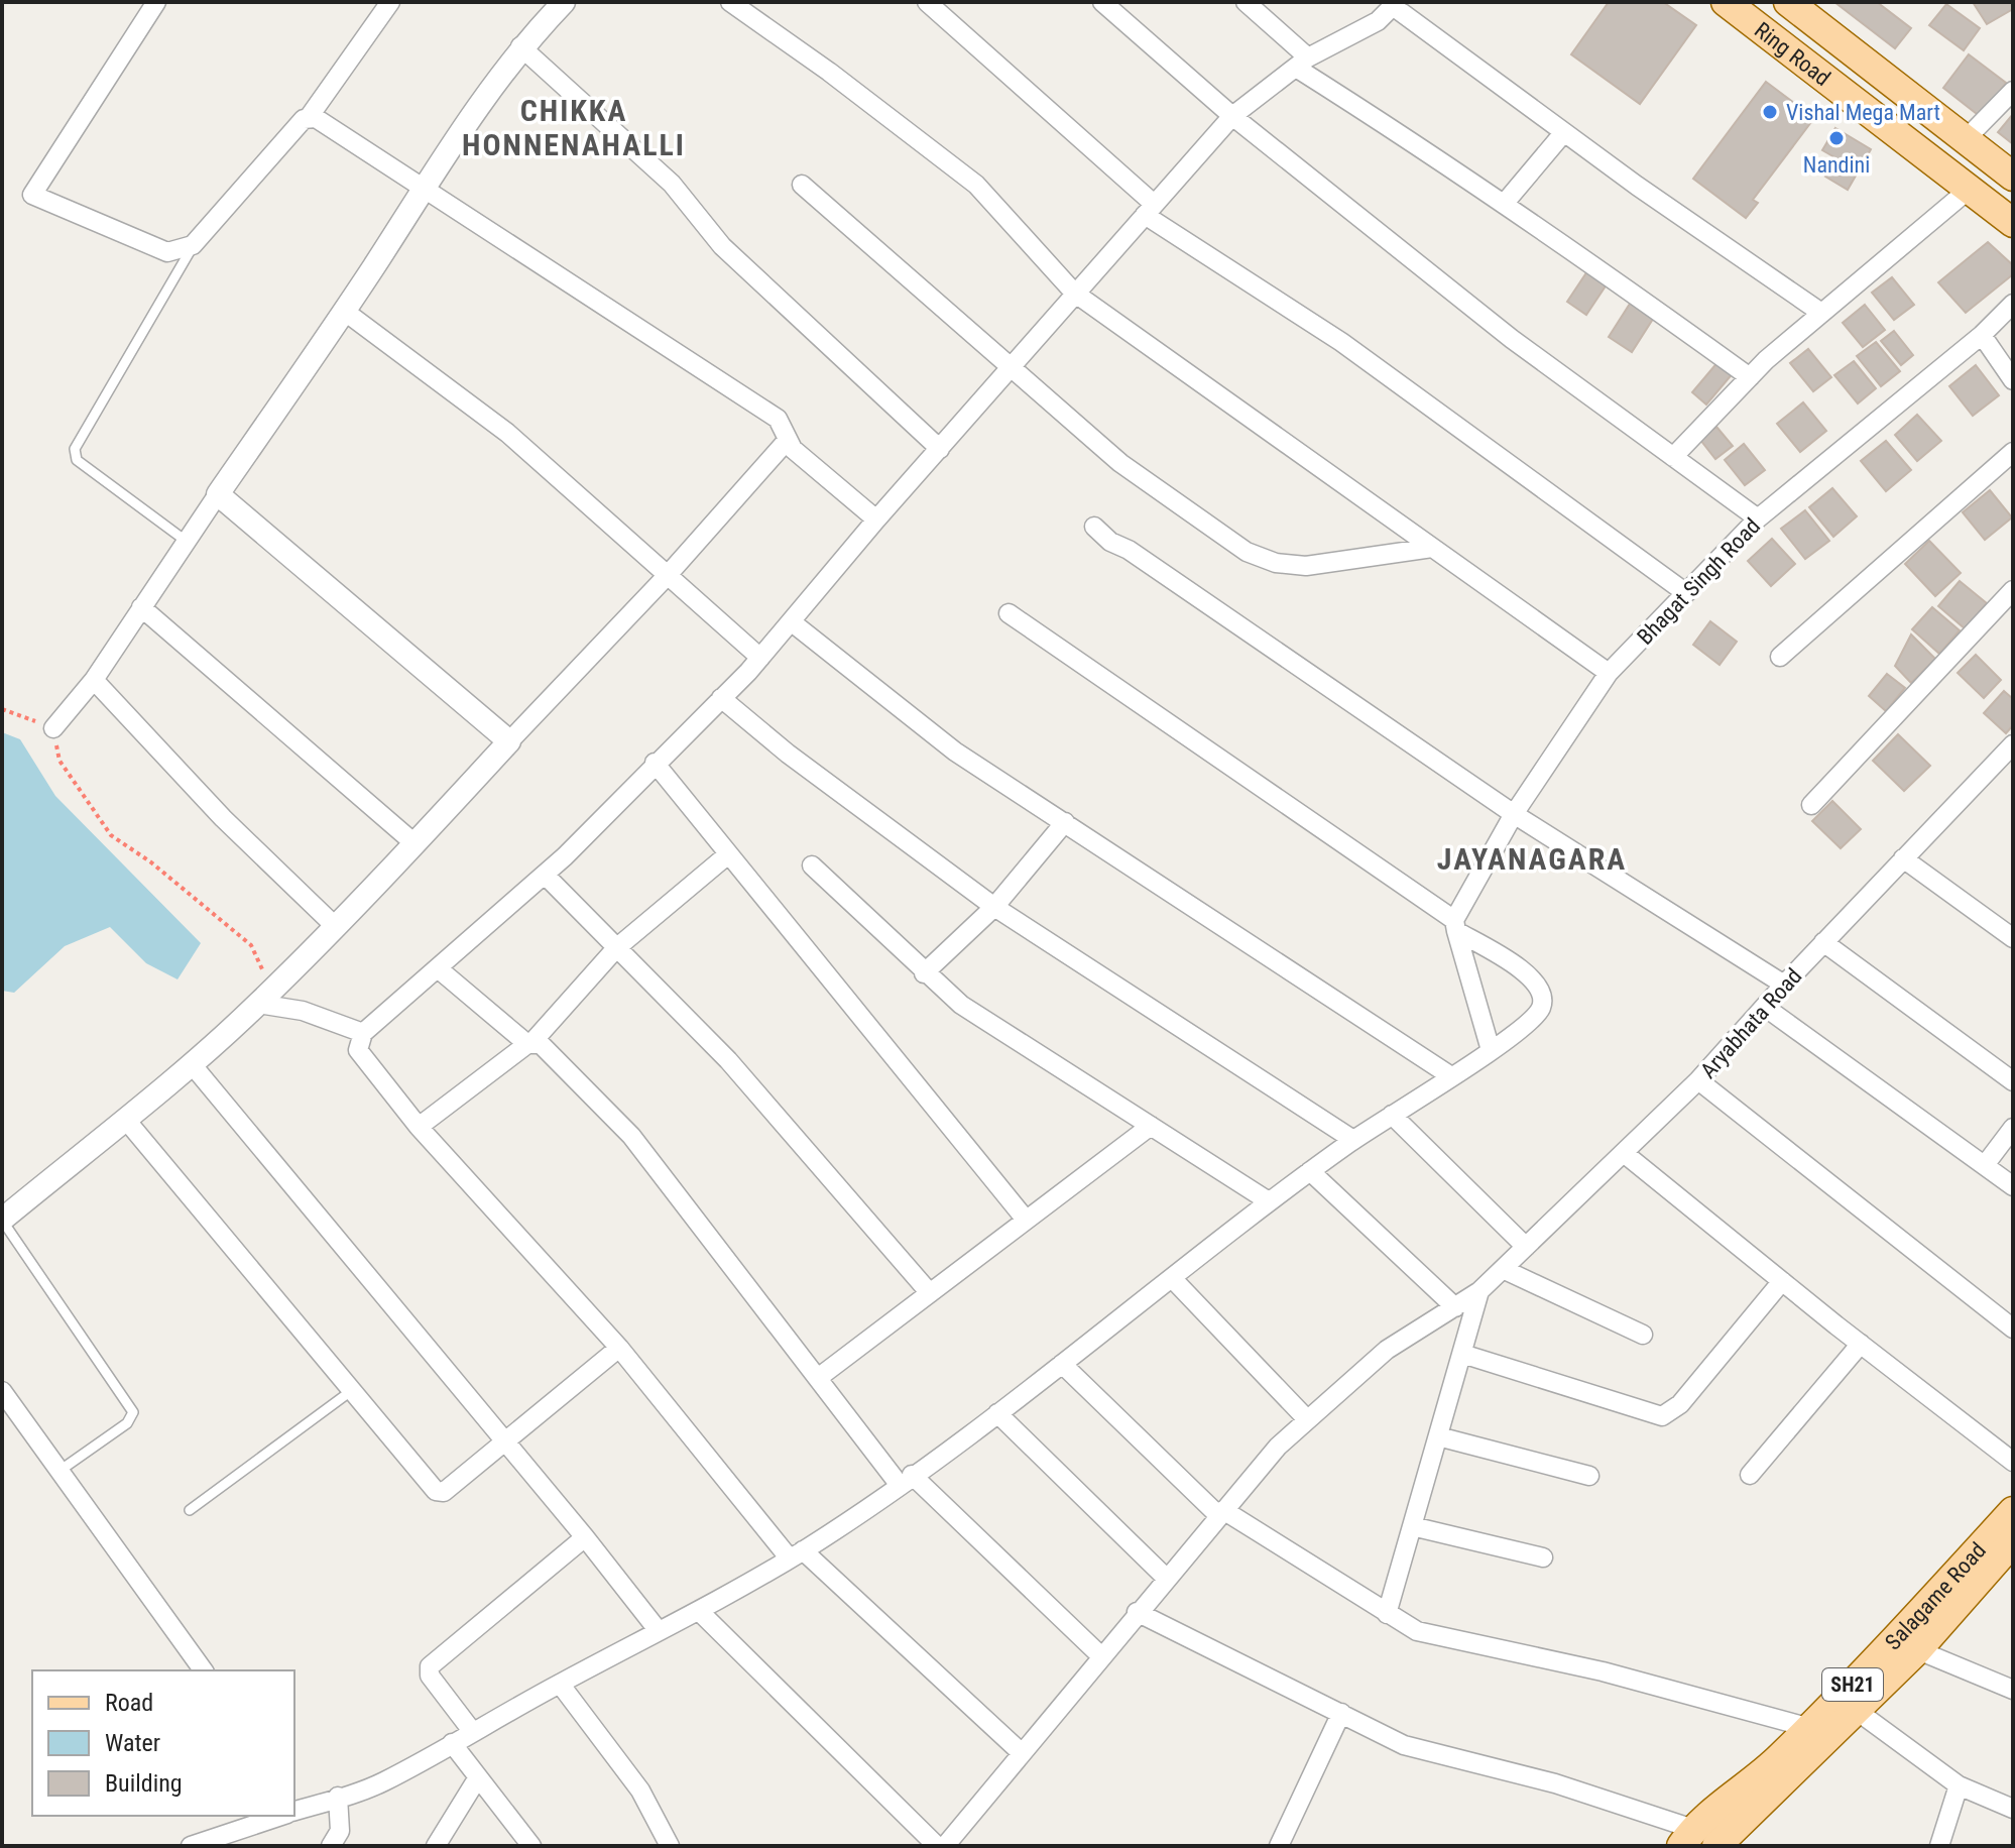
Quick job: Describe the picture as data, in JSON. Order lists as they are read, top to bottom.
{
  "streets": {
    "main road": ["Ring Road", "Salagame Road", "SH21"],
    "street": ["Bhagat Singh Road", "Aryabhata Road"]
  },
  "districts": ["CHIKKA HONNENAHALLI", "JAYANAGARA"],
  "places": ["Vishal Mega Mart", "Nandini"],
  "legend": ["Road", "Water", "Building"]
}
